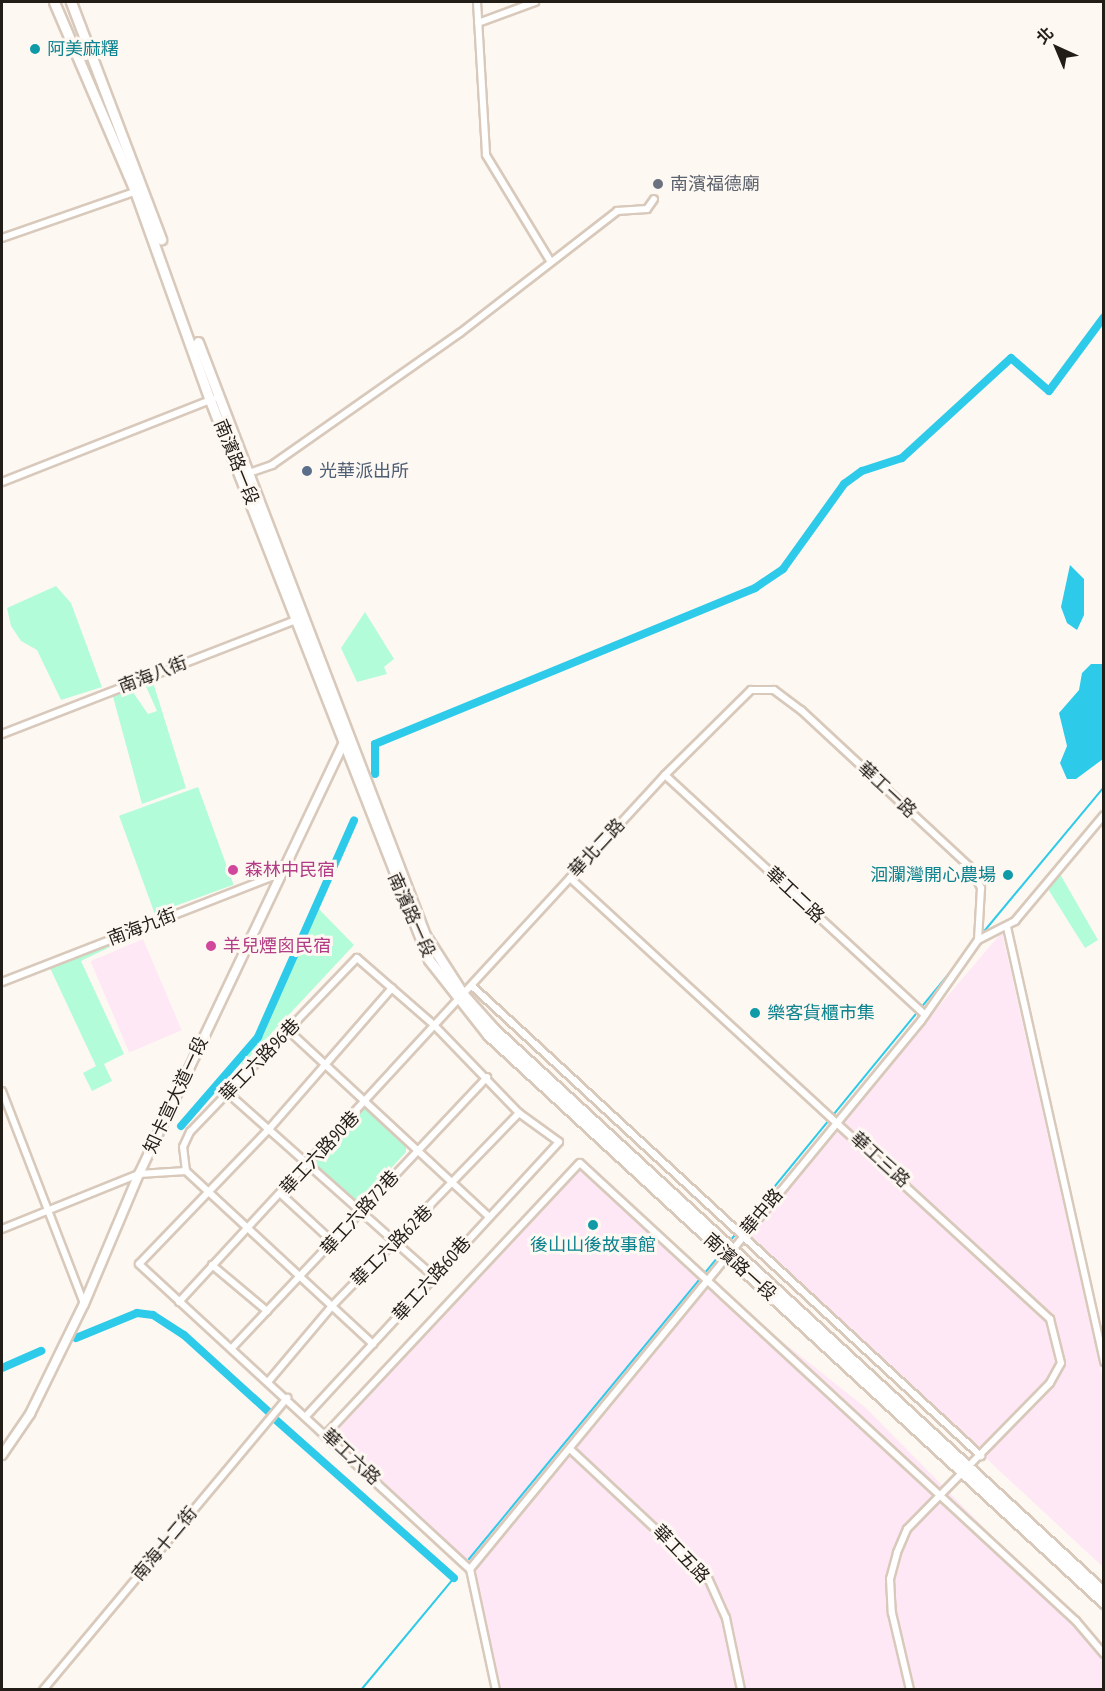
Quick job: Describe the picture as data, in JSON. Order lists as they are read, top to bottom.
{
  "streets": {
    "main road": ["南濱路一段"],
    "street": [
      "南海八街",
      "華工一路",
      "華北二路",
      "華工二路",
      "南海九街",
      "華工六路96巷",
      "知卡宣大道一段",
      "華工六路90巷",
      "華工三路",
      "華中路",
      "華工六路72巷",
      "華工六路62巷",
      "華工六路60巷",
      "華工六路",
      "南海十二街",
      "華工五路"
    ]
  },
  "crossings": [
    ["南濱路一段", "南海八街"],
    ["南濱路一段", "華北二路"],
    ["南濱路一段", "知卡宣大道一段"],
    ["南濱路一段", "華工六路90巷"],
    ["南濱路一段", "華工三路"],
    ["南濱路一段", "華中路"],
    ["華工一路", "華北二路"],
    ["華工一路", "華中路"],
    ["華北二路", "華工二路"],
    ["華北二路", "華工六路90巷"],
    ["華北二路", "華工三路"],
    ["華工二路", "華中路"],
    ["南海九街", "知卡宣大道一段"],
    ["華工六路90巷", "華工六路"],
    ["華工三路", "華中路"],
    ["華中路", "華工六路"],
    ["華中路", "華工五路"],
    ["華工六路72巷", "華工六路"],
    ["華工六路62巷", "華工六路60巷"],
    ["華工六路62巷", "華工六路"],
    ["華工六路60巷", "華工六路"],
    ["華工六路", "南海十二街"]
  ],
  "places": [
    "阿美麻糬",
    "南濱福德廟",
    "光華派出所",
    "森林中民宿",
    "洄瀾灣開心農場",
    "羊兒煙囪民宿",
    "樂客貨櫃市集",
    "後山山後故事館"
  ],
  "north": "top left"
}
